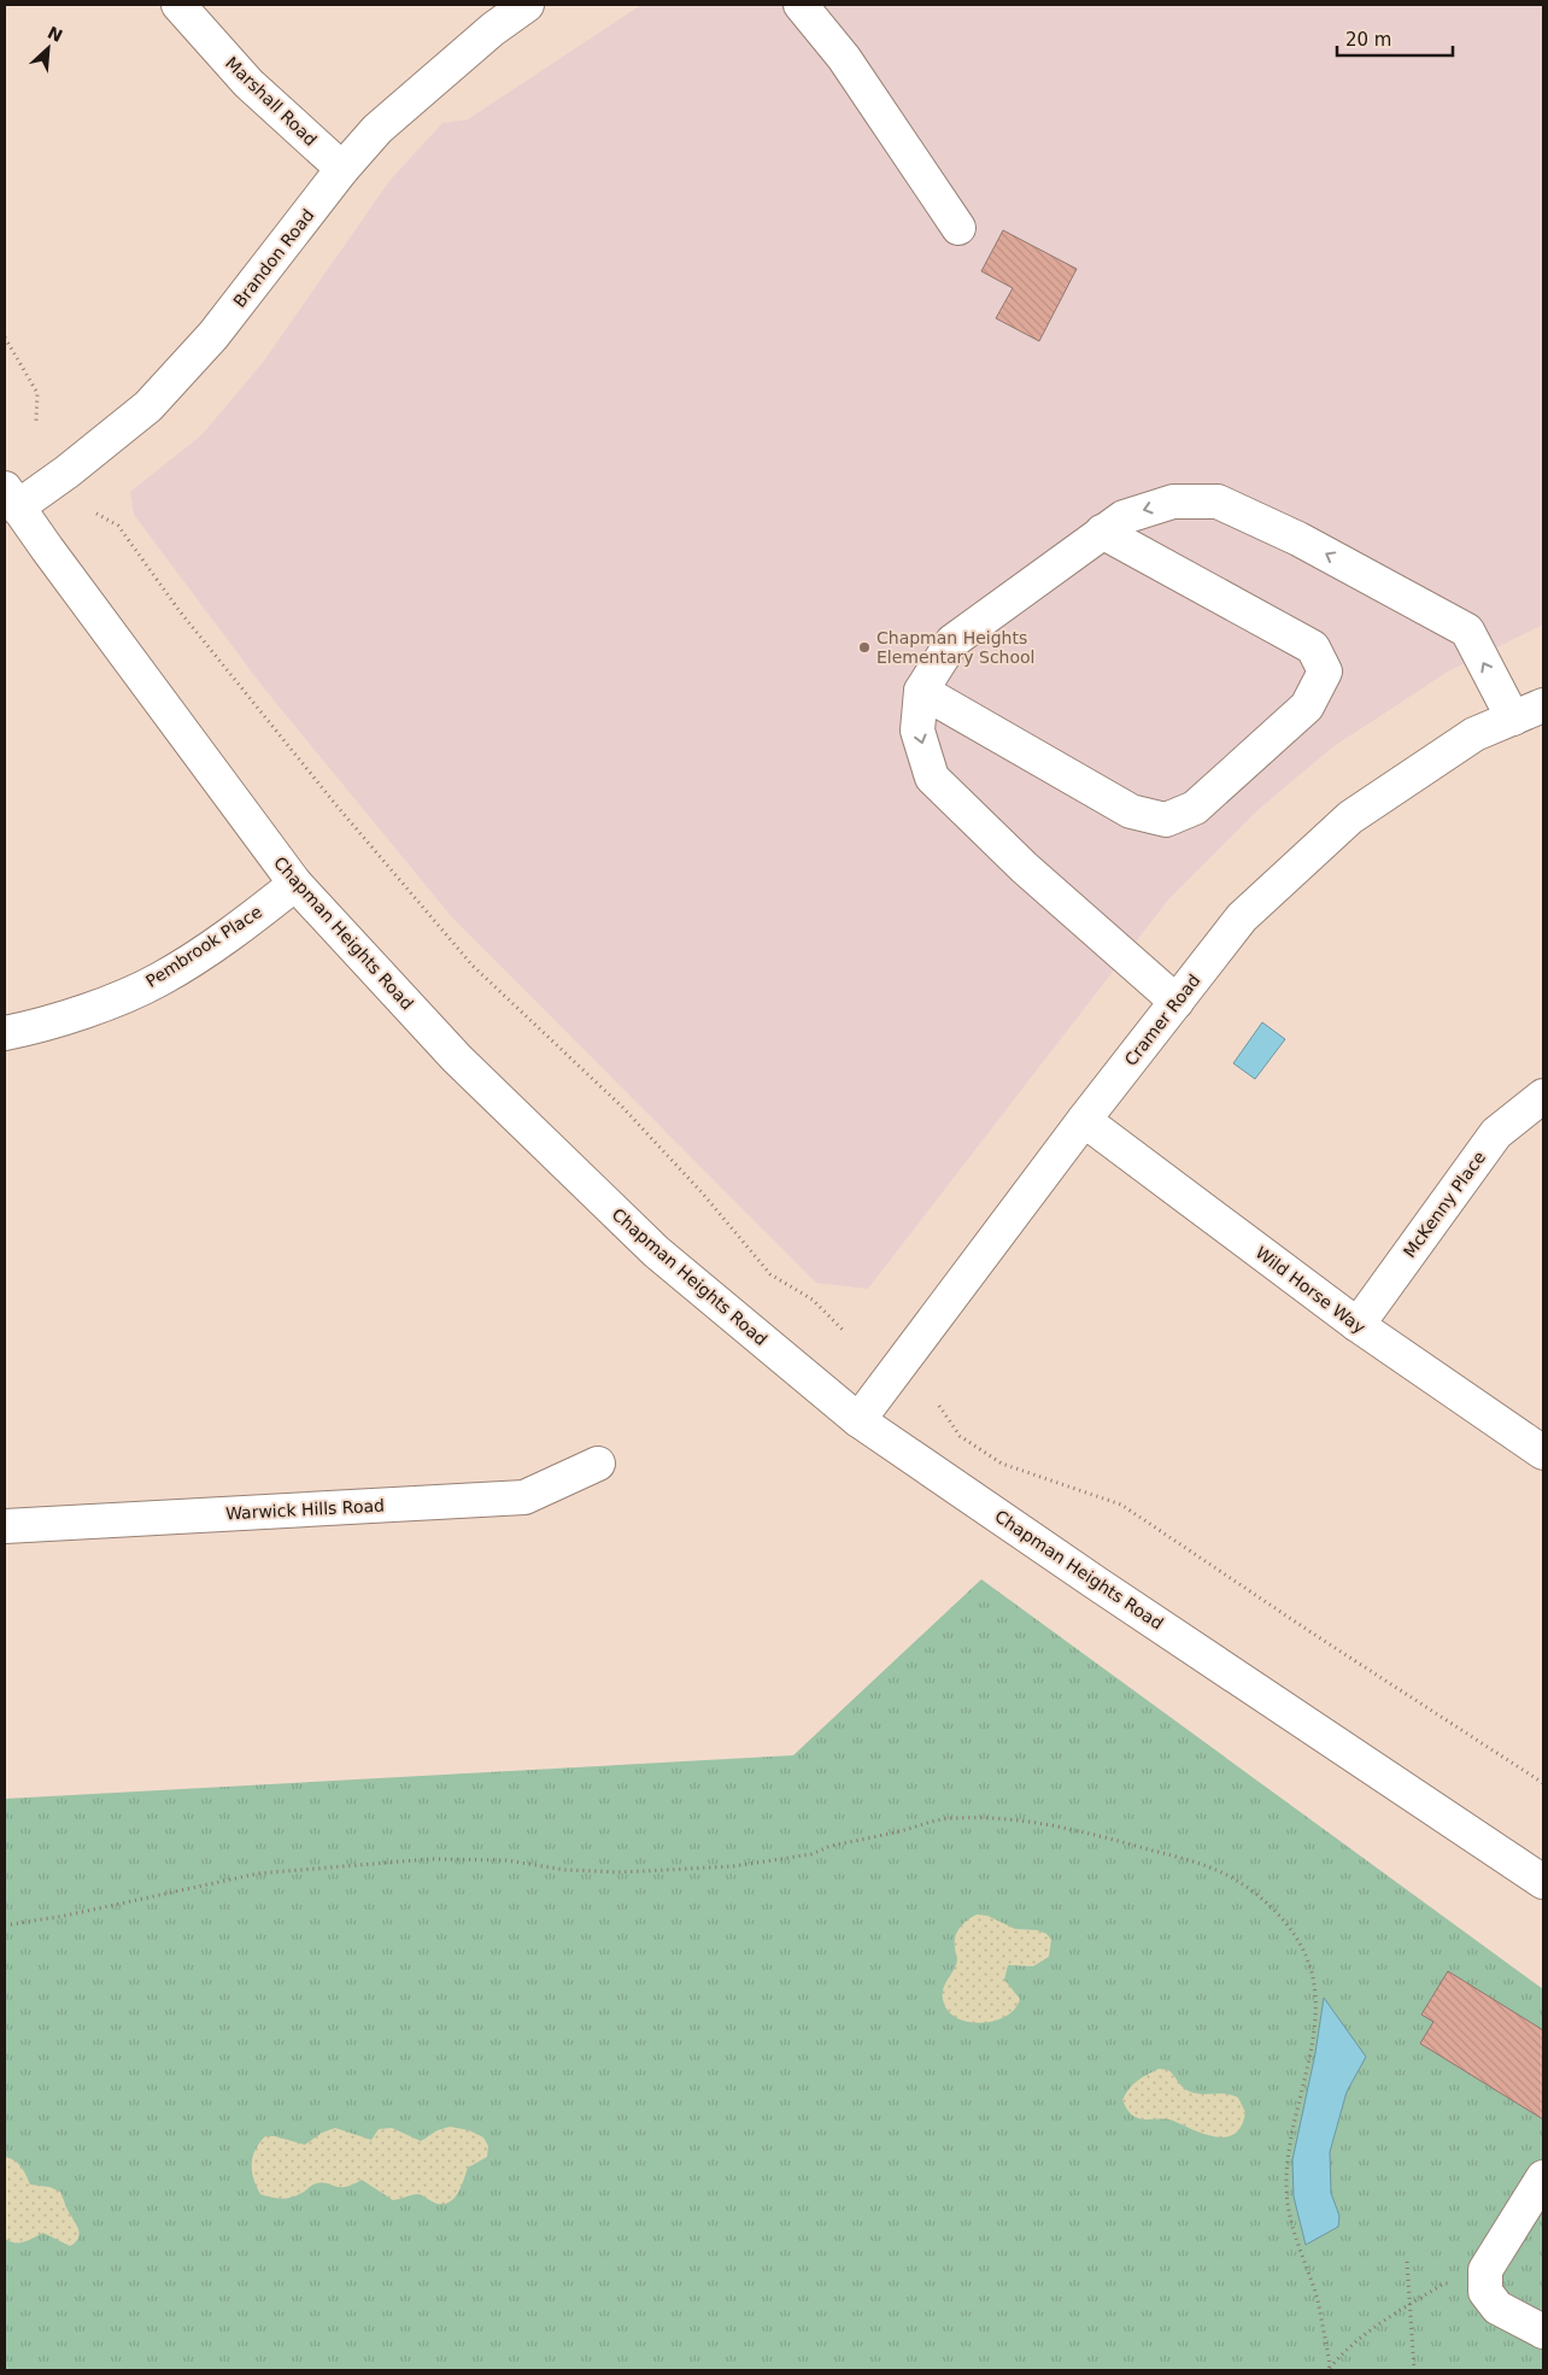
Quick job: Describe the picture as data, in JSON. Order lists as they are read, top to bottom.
{
  "streets": {
    "street": [
      "Marshall Road",
      "Brandon Road",
      "Chapman Heights Road",
      "Pembrook Place",
      "Cramer Road",
      "McKenny Place",
      "Wild Horse Way",
      "Warwick Hills Road"
    ]
  },
  "crossings": [
    ["Marshall Road", "Brandon Road"],
    ["Brandon Road", "Chapman Heights Road"],
    ["Chapman Heights Road", "Pembrook Place"],
    ["Chapman Heights Road", "Cramer Road"],
    ["Cramer Road", "Wild Horse Way"],
    ["McKenny Place", "Wild Horse Way"]
  ],
  "places": ["Chapman Heights Elementary School"],
  "scale_bar": "20 m",
  "north": "top right"
}
